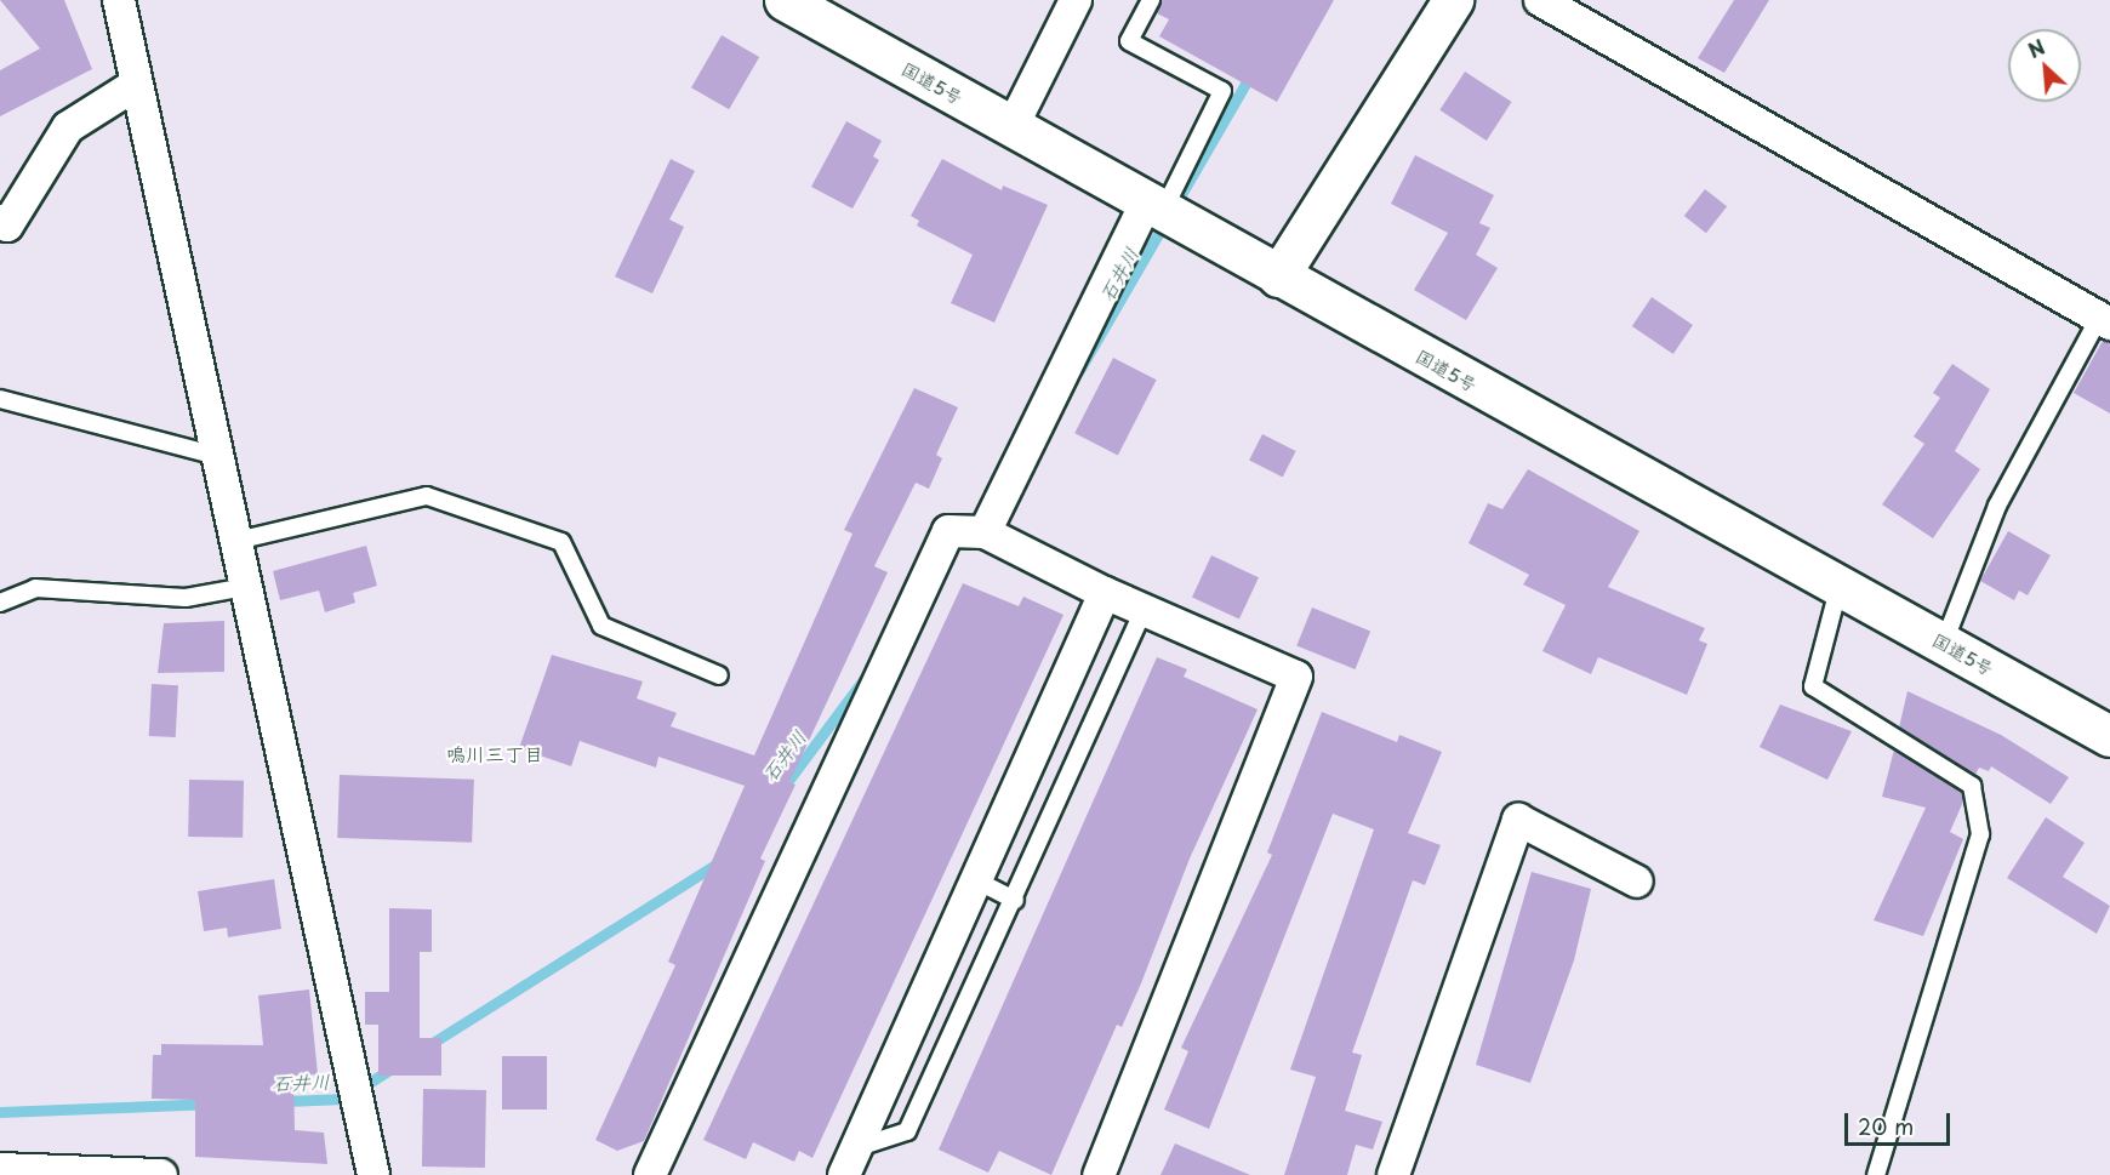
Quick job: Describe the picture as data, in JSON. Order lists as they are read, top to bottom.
{
  "streets": {
    "main road": ["国道5号"]
  },
  "districts": ["鳴川三丁目"],
  "water": ["石井川"],
  "scale_bar": "20 m",
  "north": "top left"
}
